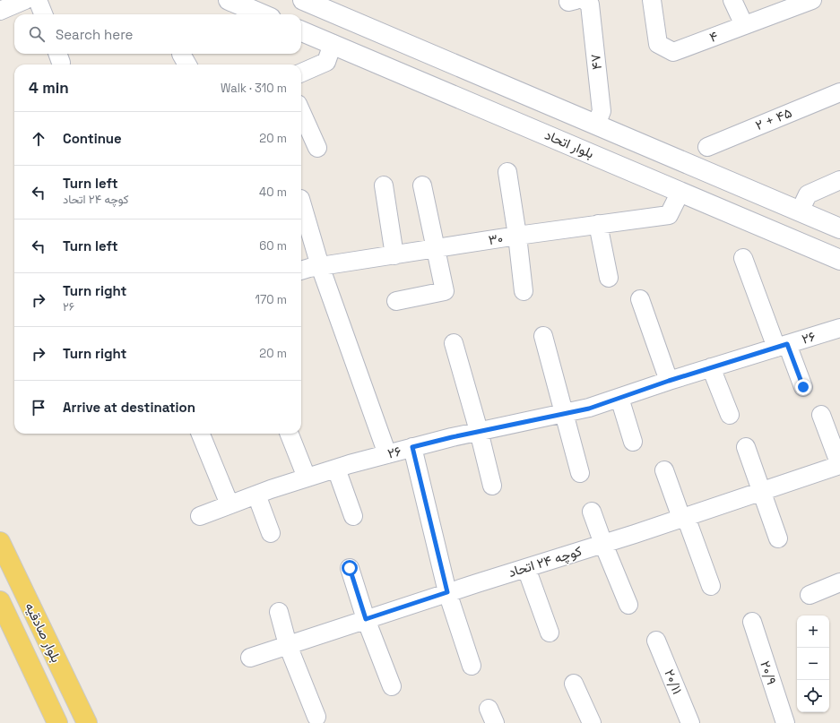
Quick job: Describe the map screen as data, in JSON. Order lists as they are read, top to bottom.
{
  "streets": {
    "main road": ["بلوار اتحاد", "بلوار صادقیه"],
    "street": [
      "۴",
      "۴۷",
      "۲ + ۴۵",
      "۳۰",
      "۲۶",
      "کوچه ۲۴ اتحاد",
      "۲۰/۹",
      "۲۰/۱۱"
    ]
  },
  "crossings": [
    ["بلوار اتحاد", "۳۰"]
  ],
  "page": {
    "search": "Search here",
    "heading": ["4 min", "Walk · 310 m"],
    "list": [
      ["Continue", "20 m"],
      ["Turn left", "کوچه ۲۴ اتحاد", "40 m"],
      ["Turn left", "60 m"],
      ["Turn right", "۲۶", "170 m"],
      ["Turn right", "20 m"],
      "Arrive at destination"
    ],
    "map_buttons": ["+", "−"]
  }
}
